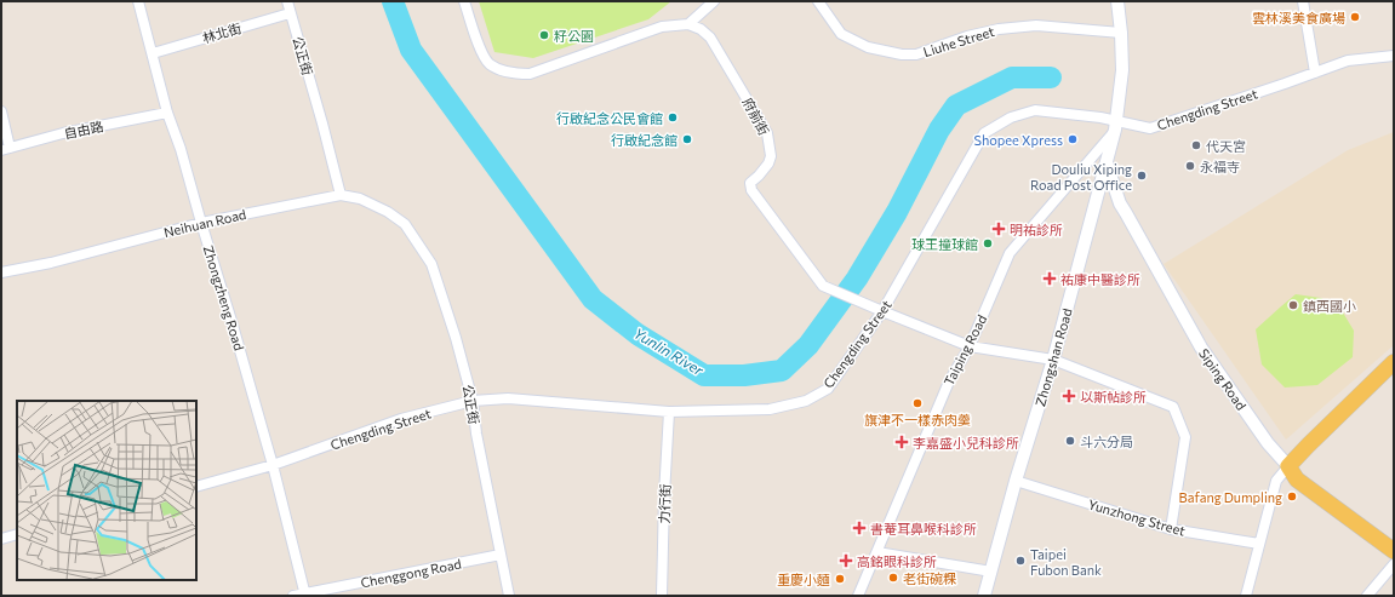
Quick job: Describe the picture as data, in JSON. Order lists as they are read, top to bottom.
{
  "streets": {
    "main road": ["Siping Road"],
    "street": [
      "林北街",
      "Liuhe Street",
      "公正街",
      "Chengding Street",
      "府前街",
      "自由路",
      "Neihuan Road",
      "Zhongzheng Road",
      "Taiping Road",
      "Zhongshan Road",
      "力行街",
      "Yunzhong Street",
      "Chenggong Road"
    ]
  },
  "crossings": [
    ["林北街", "公正街"],
    ["林北街", "Zhongzheng Road"],
    ["Liuhe Street", "Zhongshan Road"],
    ["公正街", "Chengding Street"],
    ["公正街", "Neihuan Road"],
    ["公正街", "Chenggong Road"],
    ["Chengding Street", "府前街"],
    ["Chengding Street", "Zhongzheng Road"],
    ["Chengding Street", "Taiping Road"],
    ["Chengding Street", "Zhongshan Road"],
    ["Chengding Street", "力行街"],
    ["自由路", "Zhongzheng Road"],
    ["Neihuan Road", "Zhongzheng Road"],
    ["Zhongzheng Road", "Chenggong Road"],
    ["Taiping Road", "Zhongshan Road"],
    ["Zhongshan Road", "Siping Road"],
    ["Zhongshan Road", "Yunzhong Street"]
  ],
  "water": ["Yunlin River"],
  "places": {
    "other": [
      "雲林溪美食廣場",
      "籽公園",
      "行啟紀念公民會館",
      "行啟紀念館",
      "Shopee Xpress",
      "代天宮",
      "永福寺",
      "Douliu Xiping Road Post Office",
      "球王撞球館",
      "鎮西國小",
      "旗津不一樣赤肉羹",
      "斗六分局",
      "Bafang Dumpling",
      "Taipei Fubon Bank",
      "老街碗粿",
      "重慶小麵"
    ],
    "health": [
      "明祐診所",
      "祐康中醫診所",
      "以斯帖診所",
      "李嘉盛小兒科診所",
      "書菴耳鼻喉科診所",
      "高銘眼科診所"
    ]
  }
}
